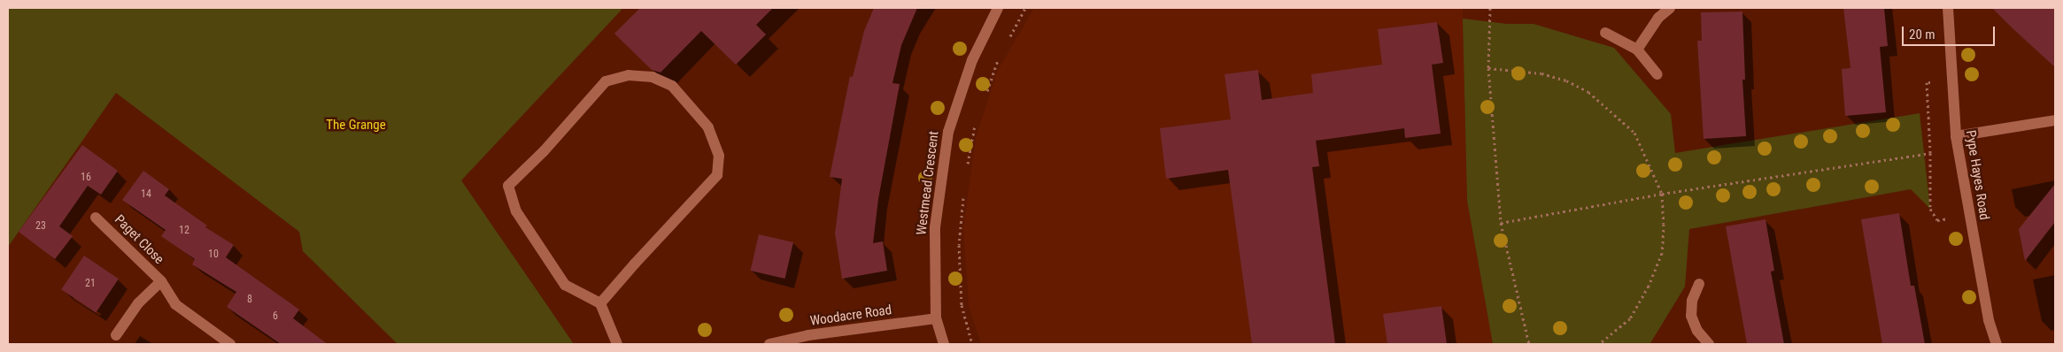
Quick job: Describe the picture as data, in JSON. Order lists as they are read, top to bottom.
{
  "streets": {
    "street": [
      "Pype Hayes Road",
      "Westmead Crescent",
      "Paget Close",
      "Woodacre Road"
    ]
  },
  "crossings": [
    ["Westmead Crescent", "Woodacre Road"]
  ],
  "parks": ["The Grange"],
  "house_numbers": [
    "16",
    "14",
    "23",
    "12",
    "10",
    "21",
    "8",
    "6"
  ],
  "scale_bar": "20 m"
}
